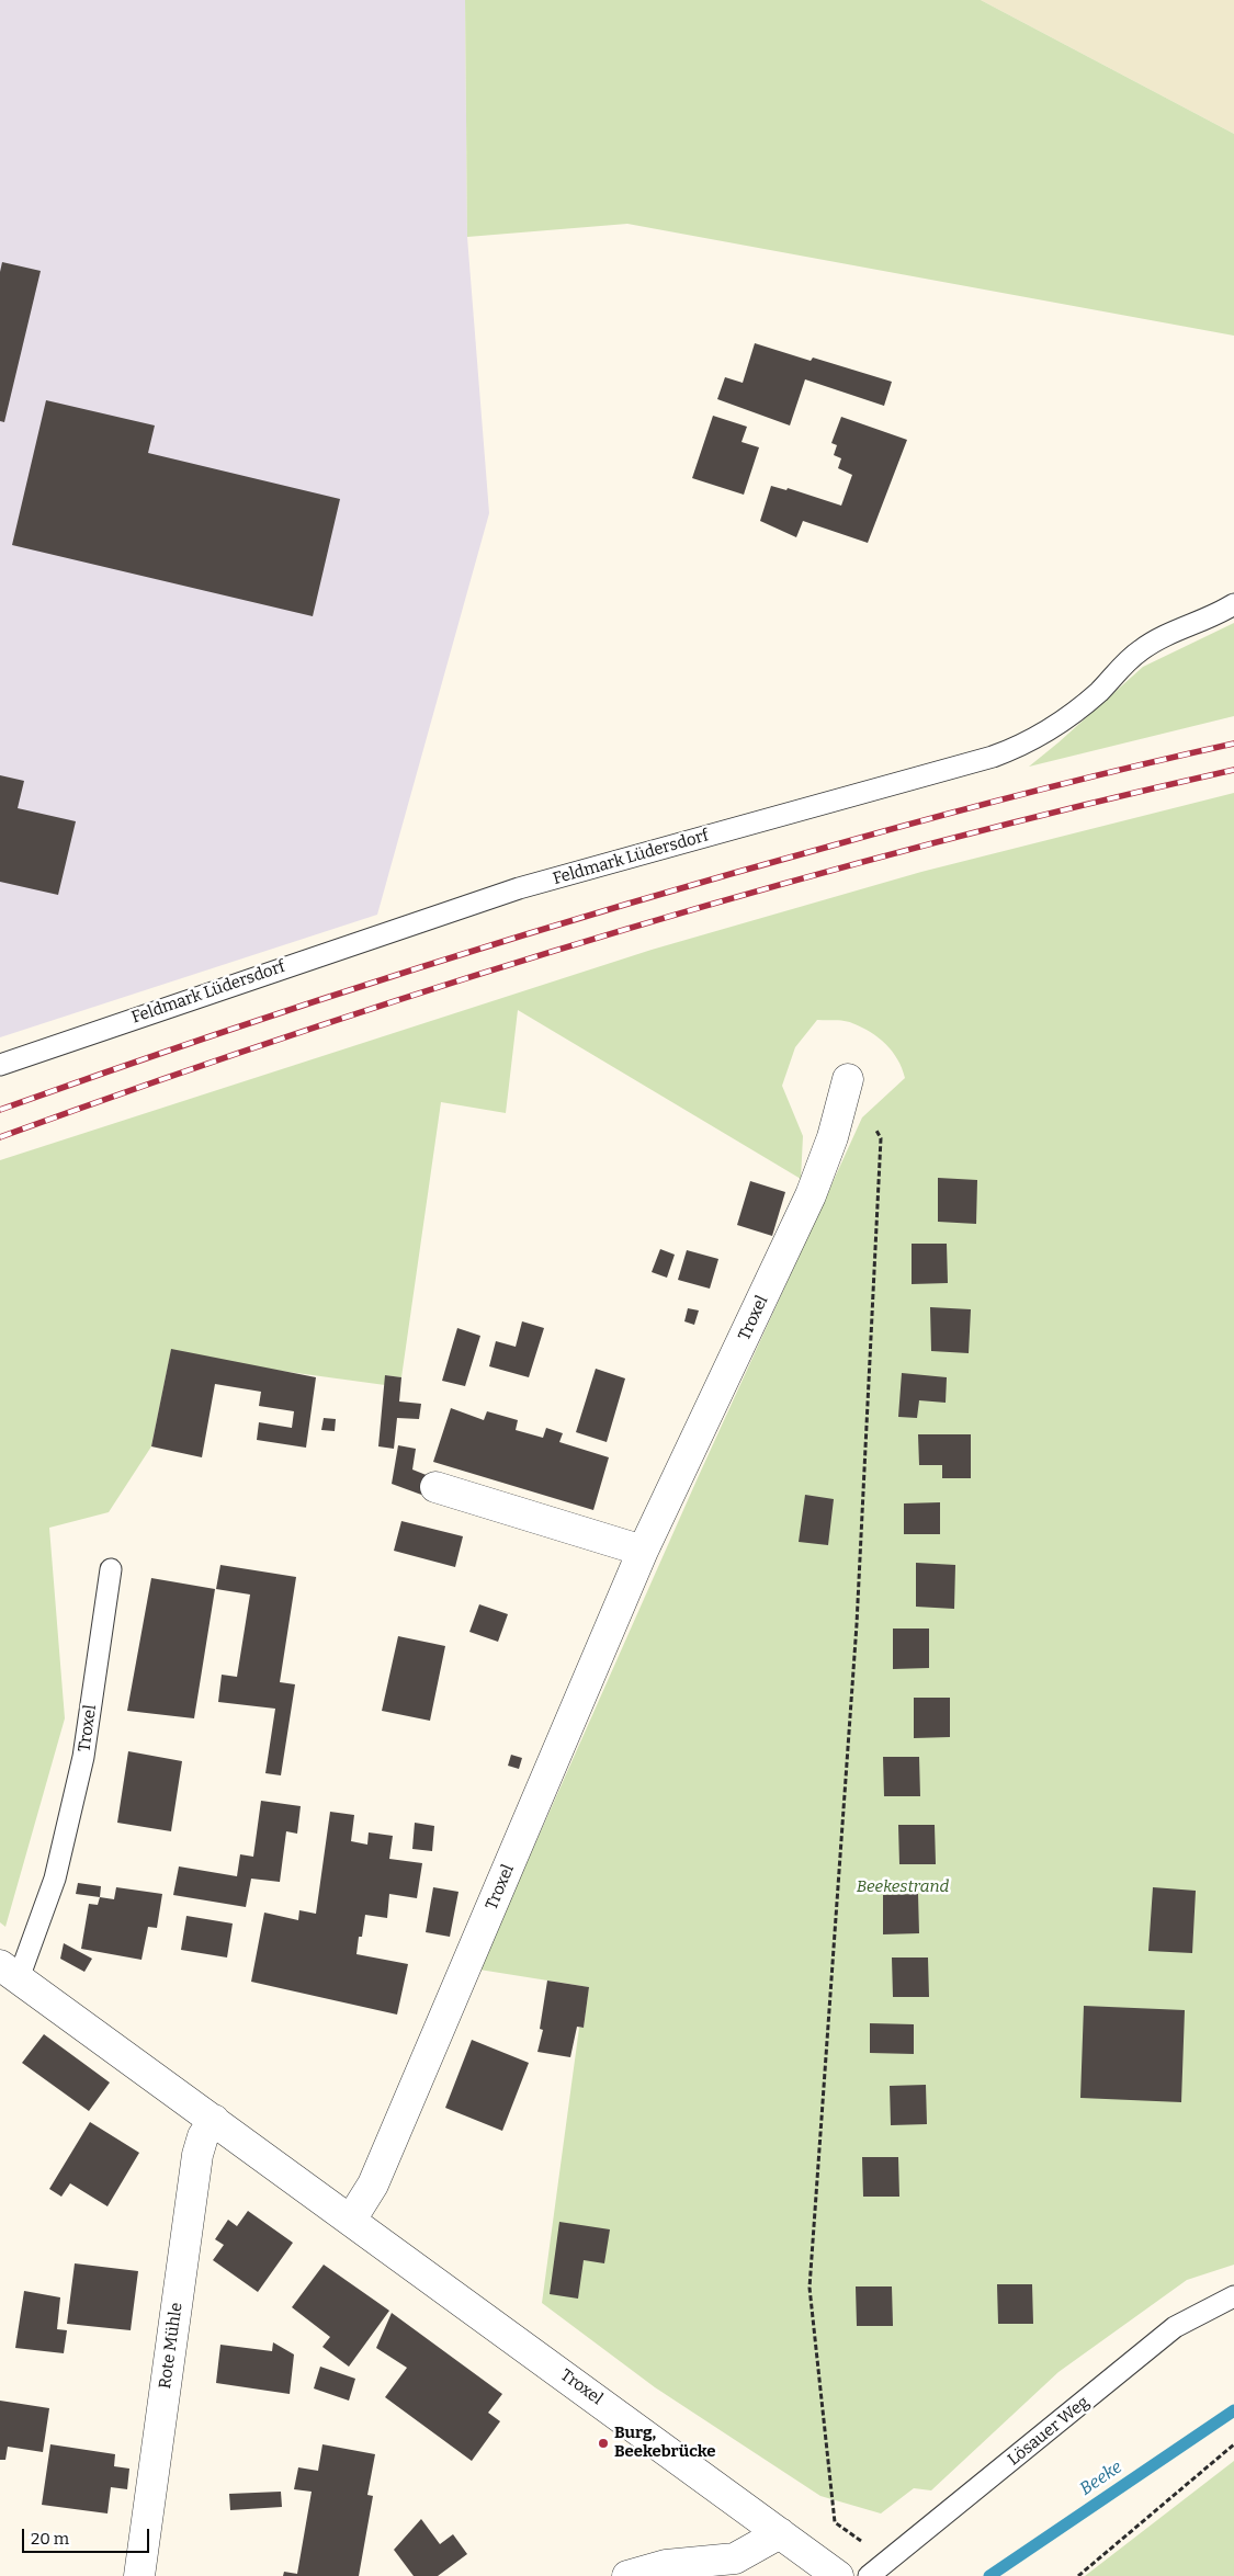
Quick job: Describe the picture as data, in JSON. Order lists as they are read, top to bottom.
{
  "streets": {
    "street": ["Troxel", "Rote Mühle"],
    "lane": ["Feldmark Lüdersdorf", "Lösauer Weg"]
  },
  "crossings": [
    ["Troxel", "Rote Mühle"]
  ],
  "water": ["Beeke"],
  "parks": ["Beekestrand"],
  "places": ["Burg, Beekebrücke"],
  "scale_bar": "20 m"
}
